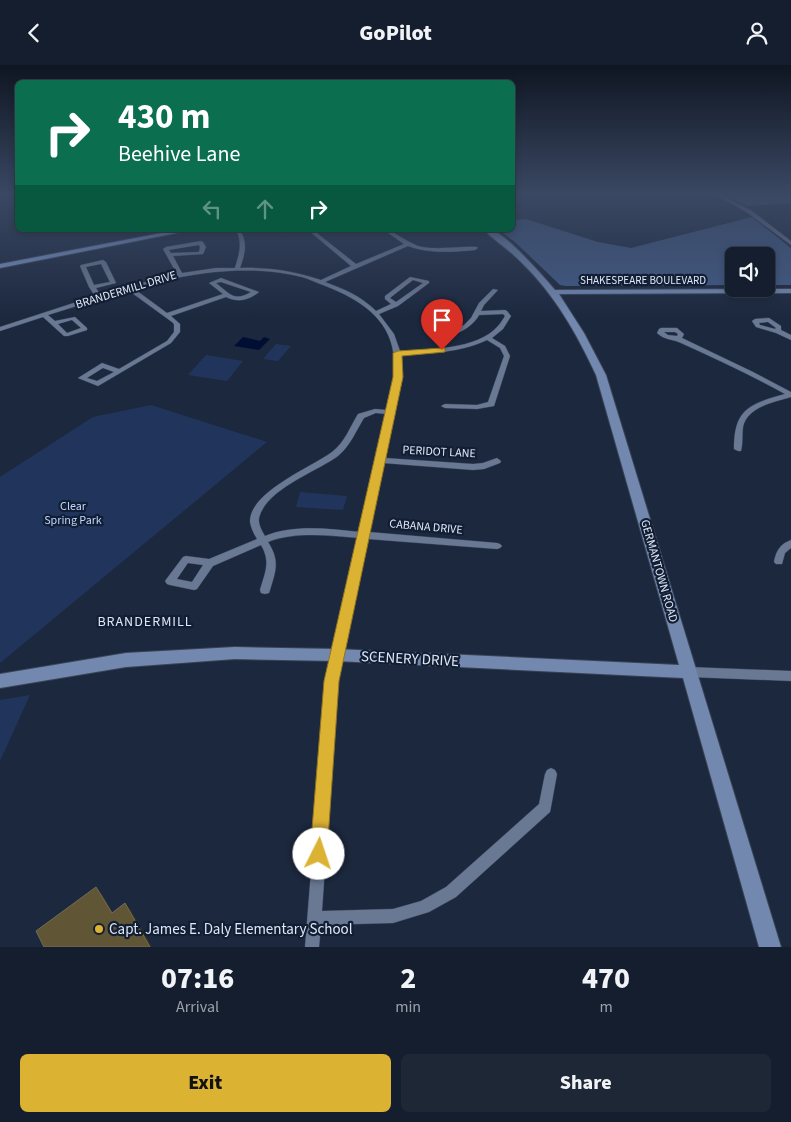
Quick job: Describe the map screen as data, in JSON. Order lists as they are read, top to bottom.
{
  "streets": {
    "street": [
      "SHAKESPEARE BOULEVARD",
      "BRANDERMILL DRIVE",
      "PERIDOT LANE",
      "CABANA DRIVE",
      "GERMANTOWN ROAD",
      "SCENERY DRIVE"
    ]
  },
  "crossings": [
    ["SHAKESPEARE BOULEVARD", "GERMANTOWN ROAD"],
    ["BRANDERMILL DRIVE", "PERIDOT LANE"],
    ["BRANDERMILL DRIVE", "CABANA DRIVE"],
    ["BRANDERMILL DRIVE", "SCENERY DRIVE"],
    ["GERMANTOWN ROAD", "SCENERY DRIVE"]
  ],
  "districts": ["BRANDERMILL"],
  "parks": ["Clear Spring Park"],
  "places": ["Capt. James E. Daly Elementary School"],
  "page": {
    "header": "GoPilot",
    "turn": ["430 m", "Beehive Lane"],
    "eta": [
      "07:16",
      "Arrival",
      "2",
      "min",
      "470",
      "m"
    ],
    "buttons": ["Exit", "Share"]
  }
}
